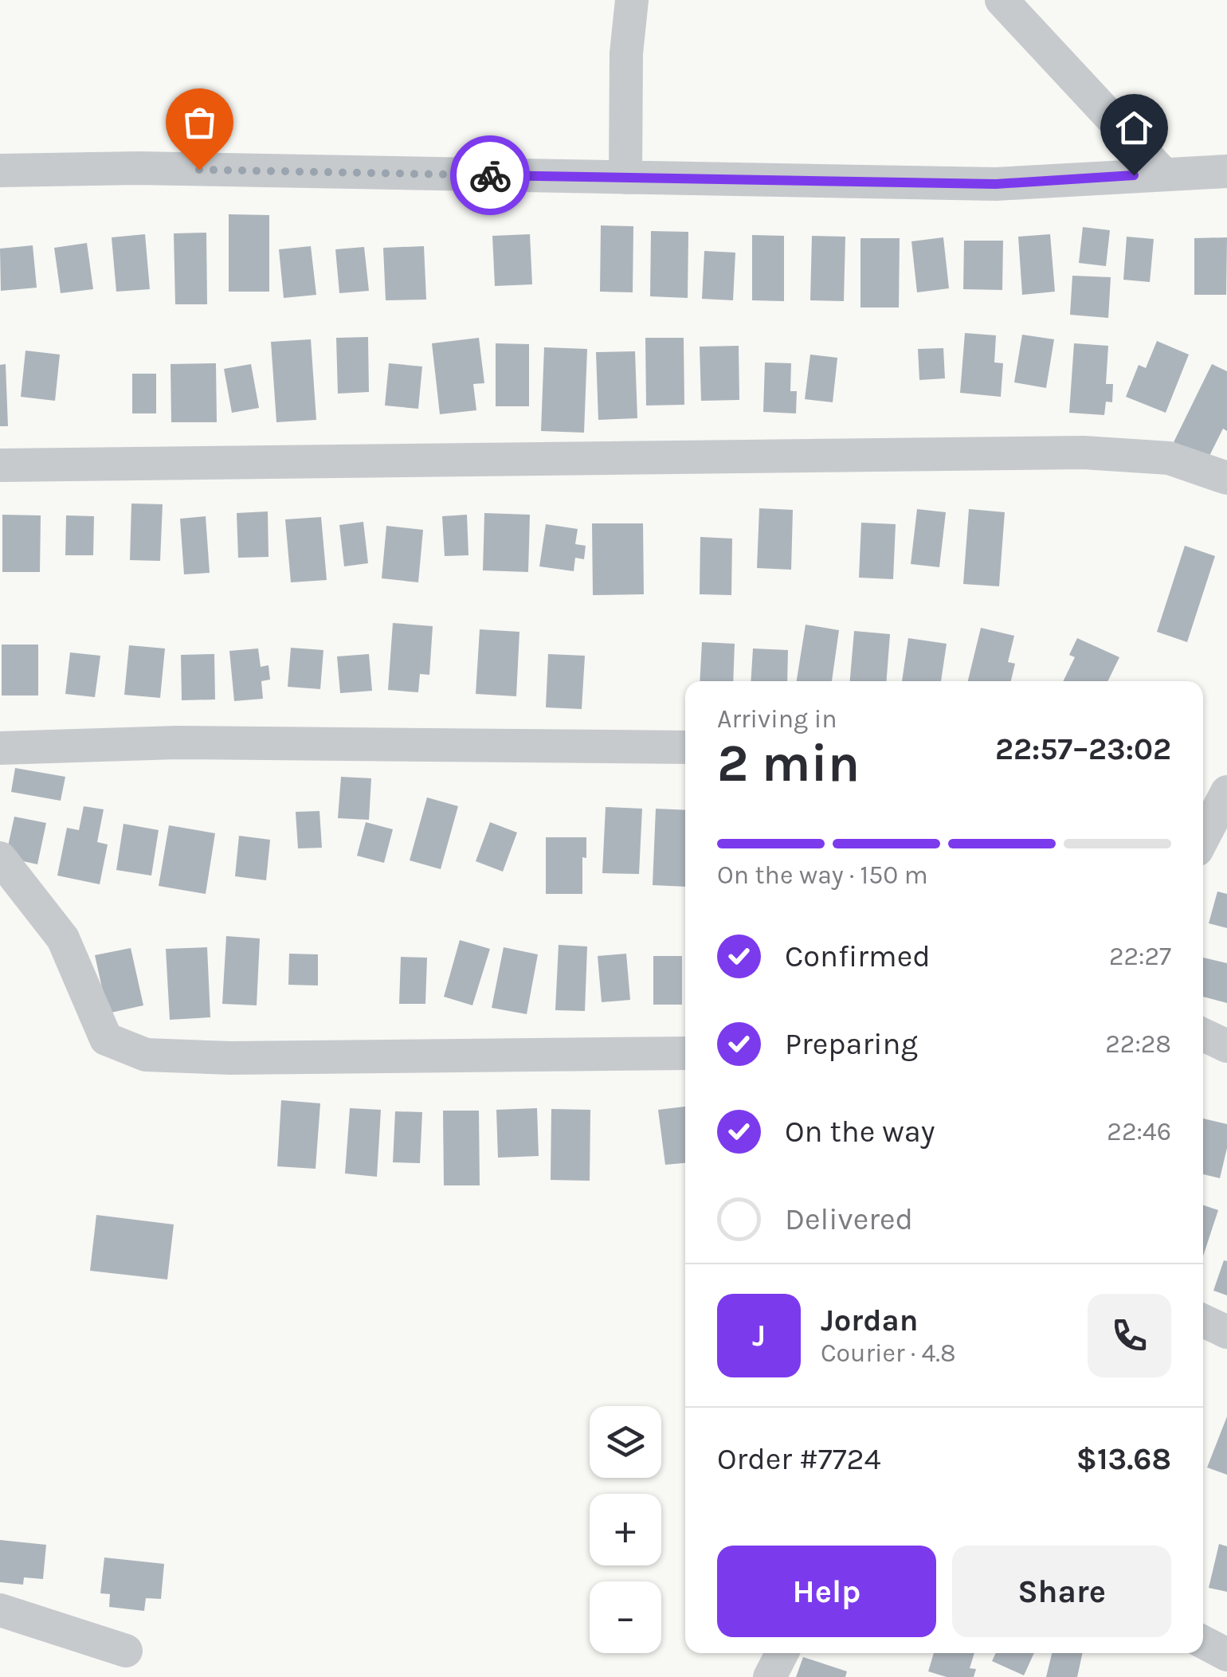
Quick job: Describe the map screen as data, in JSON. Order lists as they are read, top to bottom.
{
  "page": {
    "heading": ["2 min", "Arriving in", "22:57–23:02"],
    "panel": [
      "Jordan",
      "Courier · 4.8",
      "Order #7724",
      "$13.68"
    ],
    "bar": "On the way · 150 m",
    "list": [
      ["Confirmed", "22:27"],
      ["Preparing", "22:28"],
      ["On the way", "22:46"],
      "Delivered"
    ],
    "round": "J",
    "map_buttons": ["+", "−"],
    "buttons": ["Help", "Share"]
  }
}
